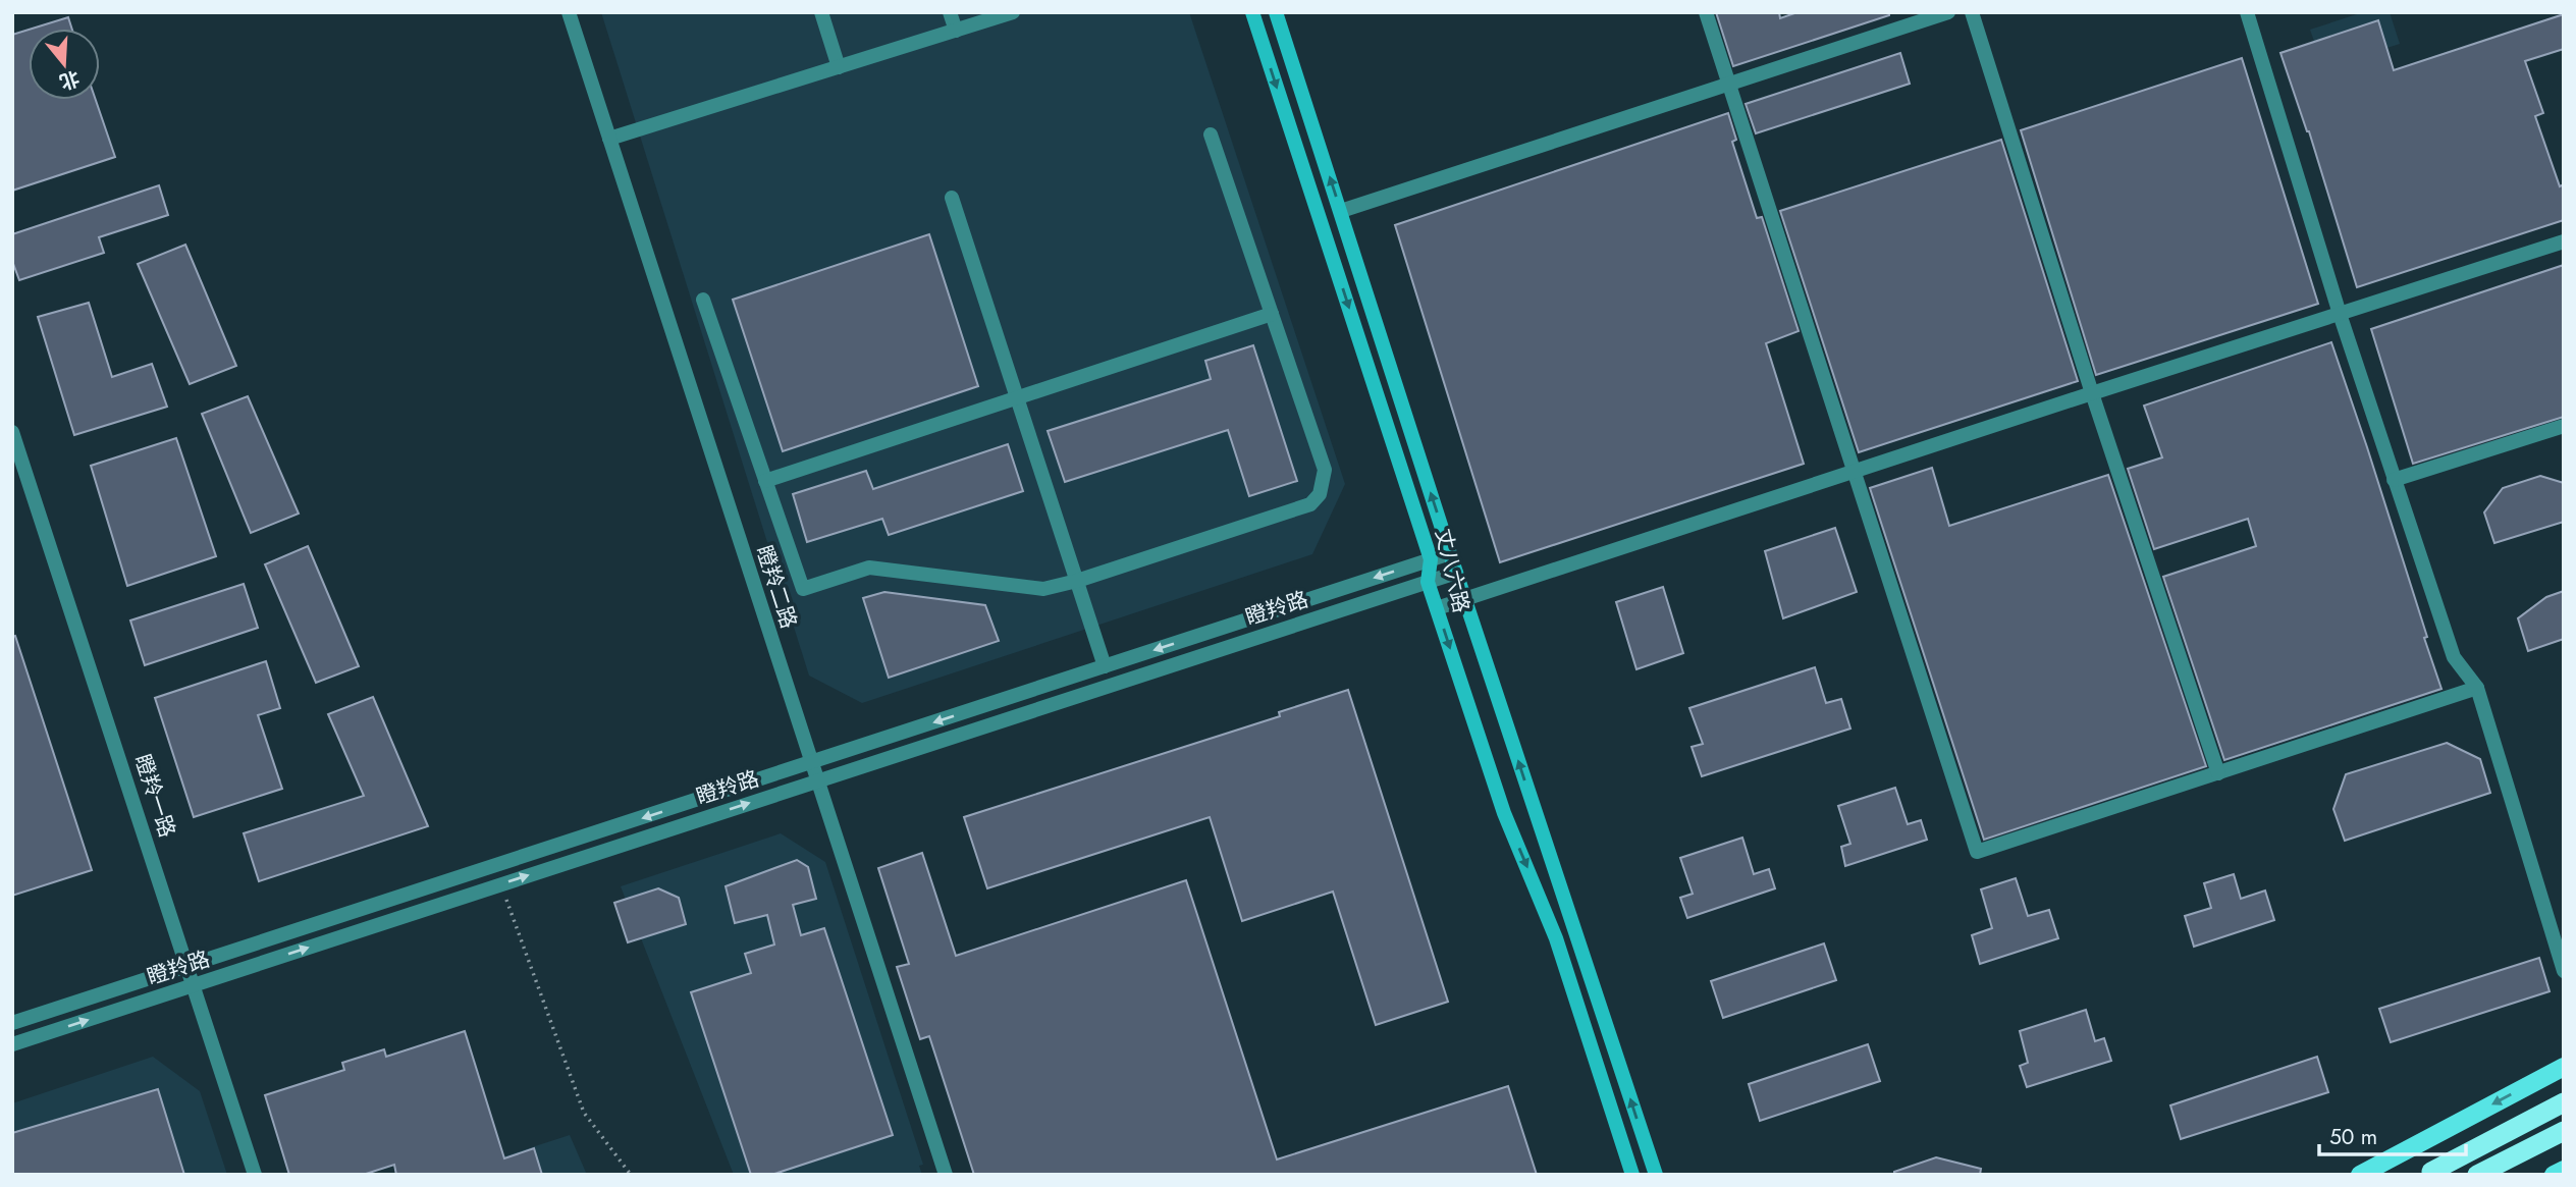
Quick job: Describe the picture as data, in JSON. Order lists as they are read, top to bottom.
{
  "streets": {
    "main road": ["丈八六路"],
    "street": ["瞪羚二路", "瞪羚路", "瞪羚一路"]
  },
  "crossings": [
    ["丈八六路", "瞪羚路"],
    ["瞪羚二路", "瞪羚路"],
    ["瞪羚路", "瞪羚一路"]
  ],
  "scale_bar": "50 m",
  "north": "bottom"
}
